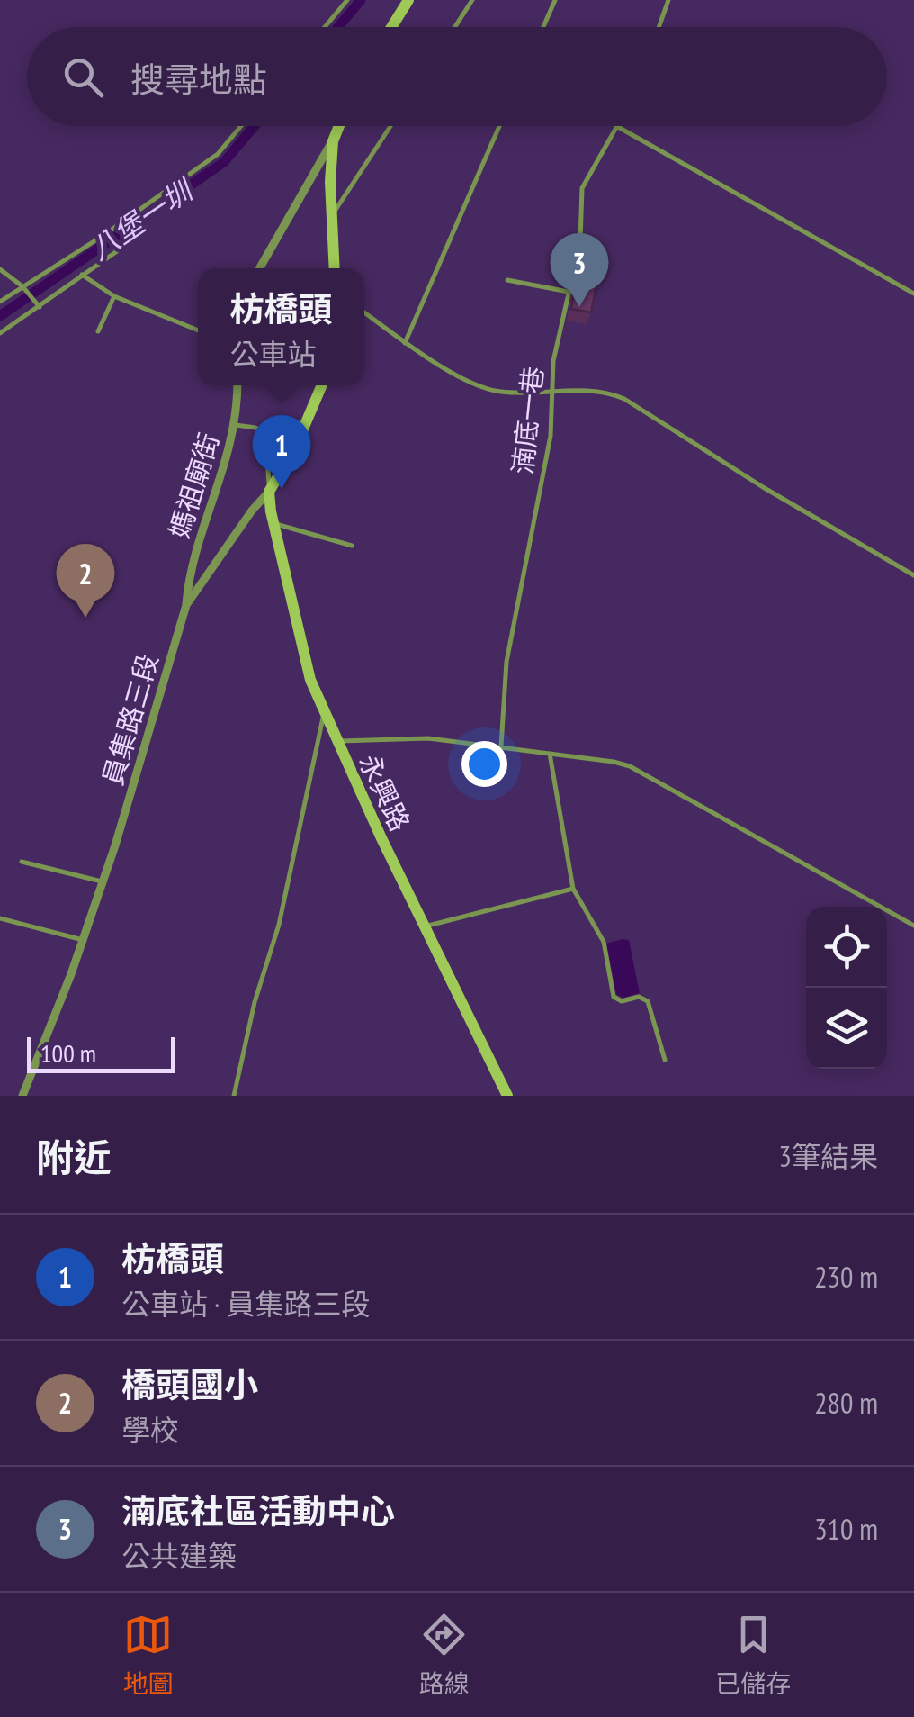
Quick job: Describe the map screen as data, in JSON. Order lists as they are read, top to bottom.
{
  "streets": {
    "street": ["媽祖廟街", "員集路三段", "永興路"],
    "lane": ["湳底一巷"]
  },
  "crossings": [
    ["媽祖廟街", "員集路三段"],
    ["員集路三段", "永興路"]
  ],
  "water": ["八堡一圳"],
  "scale_bar": "100 m",
  "page": {
    "search": "搜尋地點",
    "pins": ["3", "1", "2"],
    "popup": ["枋橋頭", "公車站"],
    "scale": "100 m",
    "heading": ["附近", "3筆結果"],
    "list": [
      {
        "mark": "1",
        "name": "枋橋頭",
        "note": "公車站 · 員集路三段",
        "value": "230 m"
      },
      {
        "mark": "2",
        "name": "橋頭國小",
        "note": "學校",
        "value": "280 m"
      },
      {
        "mark": "3",
        "name": "湳底社區活動中心",
        "note": "公共建築",
        "value": "310 m"
      }
    ],
    "nav": ["地圖", "路線", "已儲存"]
  }
}
